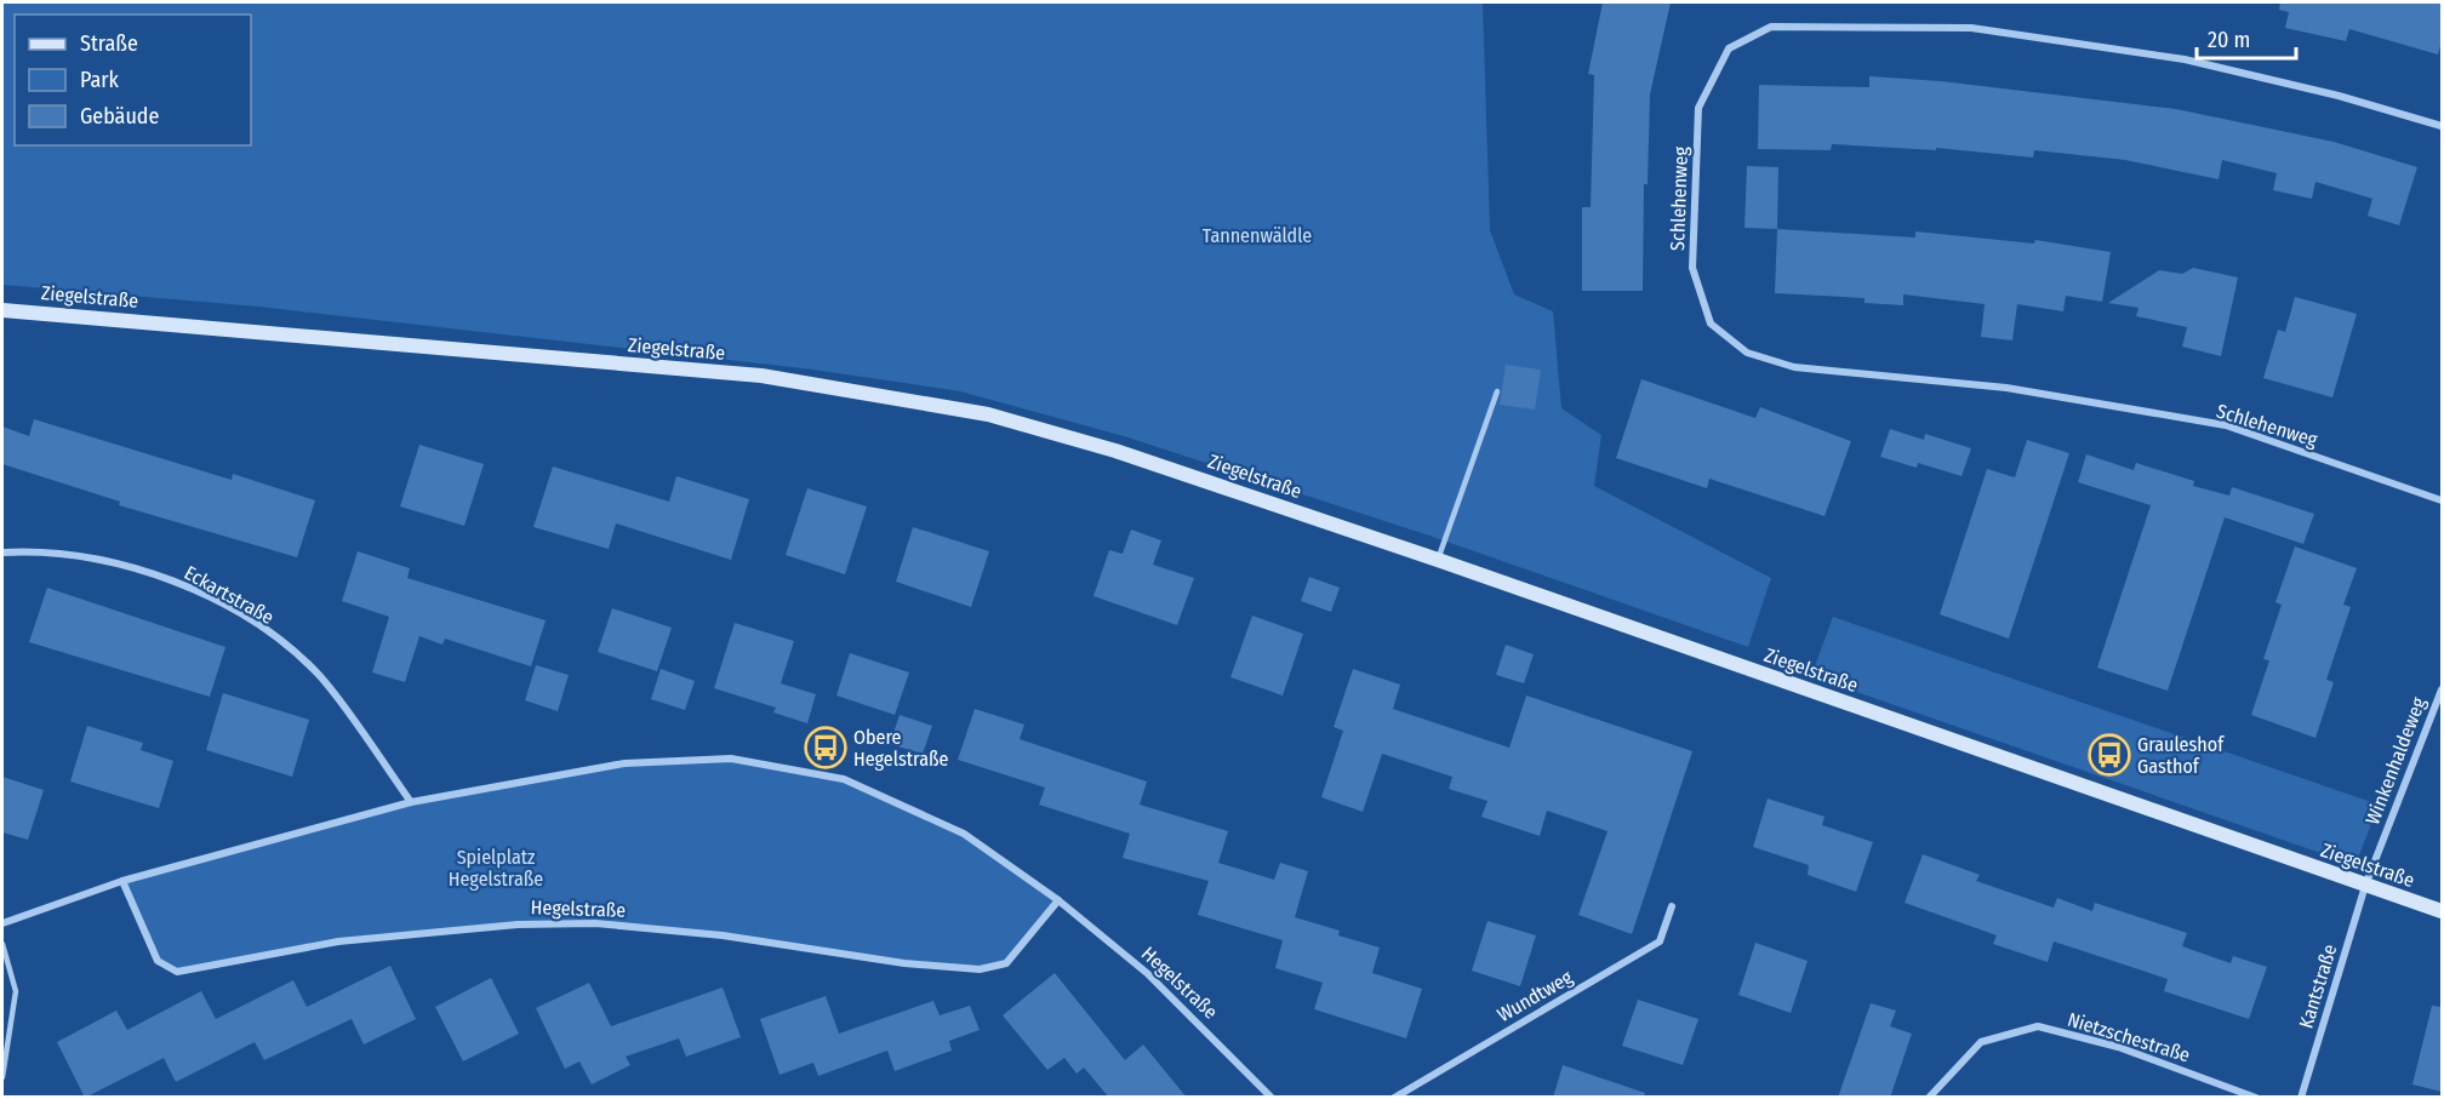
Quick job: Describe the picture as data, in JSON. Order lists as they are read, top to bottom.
{
  "streets": {
    "main road": ["Ziegelstraße"],
    "street": [
      "Schlehenweg",
      "Eckartstraße",
      "Winkenhaldeweg",
      "Hegelstraße",
      "Kantstraße",
      "Wundtweg",
      "Nietzschestraße"
    ]
  },
  "crossings": [
    ["Ziegelstraße", "Winkenhaldeweg"],
    ["Ziegelstraße", "Kantstraße"],
    ["Eckartstraße", "Hegelstraße"],
    ["Winkenhaldeweg", "Kantstraße"]
  ],
  "parks": ["Tannenwäldle", "Spielplatz Hegelstraße"],
  "places": {
    "bus stop": ["Obere Hegelstraße", "Grauleshof Gasthof"]
  },
  "legend": ["Straße", "Park", "Gebäude"],
  "scale_bar": "20 m"
}
